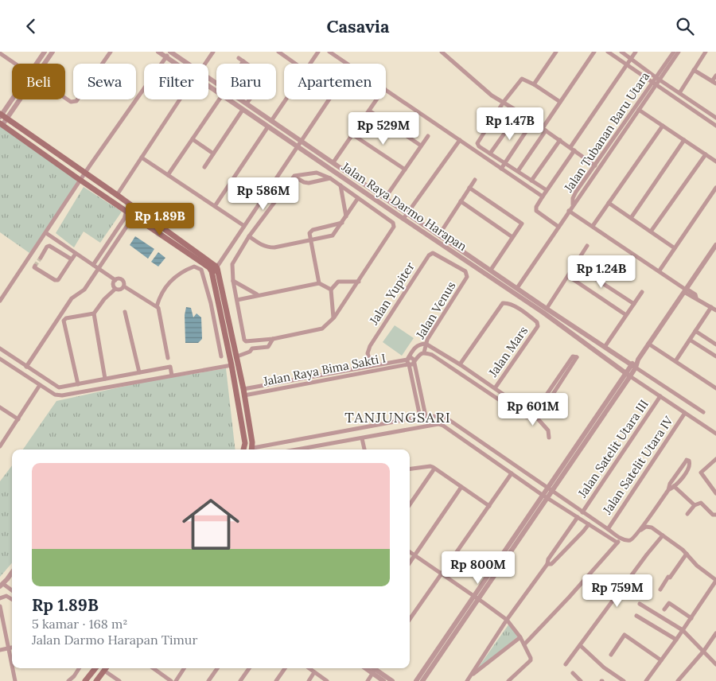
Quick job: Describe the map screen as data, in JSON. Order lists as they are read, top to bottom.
{
  "streets": {
    "street": [
      "Jalan Tubanan Baru Utara",
      "Jalan Raya Darmo Harapan",
      "Jalan Yupiter",
      "Jalan Venus",
      "Jalan Mars",
      "Jalan Raya Bima Sakti I",
      "Jalan Satelit Utara III",
      "Jalan Satelit Utara IV"
    ]
  },
  "crossings": [
    ["Jalan Yupiter", "Jalan Venus"],
    ["Jalan Yupiter", "Jalan Raya Bima Sakti I"]
  ],
  "districts": ["TANJUNGSARI"],
  "page": {
    "header": "Casavia",
    "chip": [
      "Beli",
      "Sewa",
      "Filter",
      "Baru",
      "Apartemen"
    ],
    "price": [
      "Rp 1.47B",
      "Rp 529M",
      "Rp 586M",
      "Rp 1.89B",
      "Rp 1.24B",
      "Rp 601M",
      "Rp 800M",
      "Rp 759M"
    ],
    "list": [
      {
        "name": "Rp 1.89B",
        "note": "5 kamar · 168 m² · Jalan Darmo Harapan Timur"
      }
    ]
  }
}
